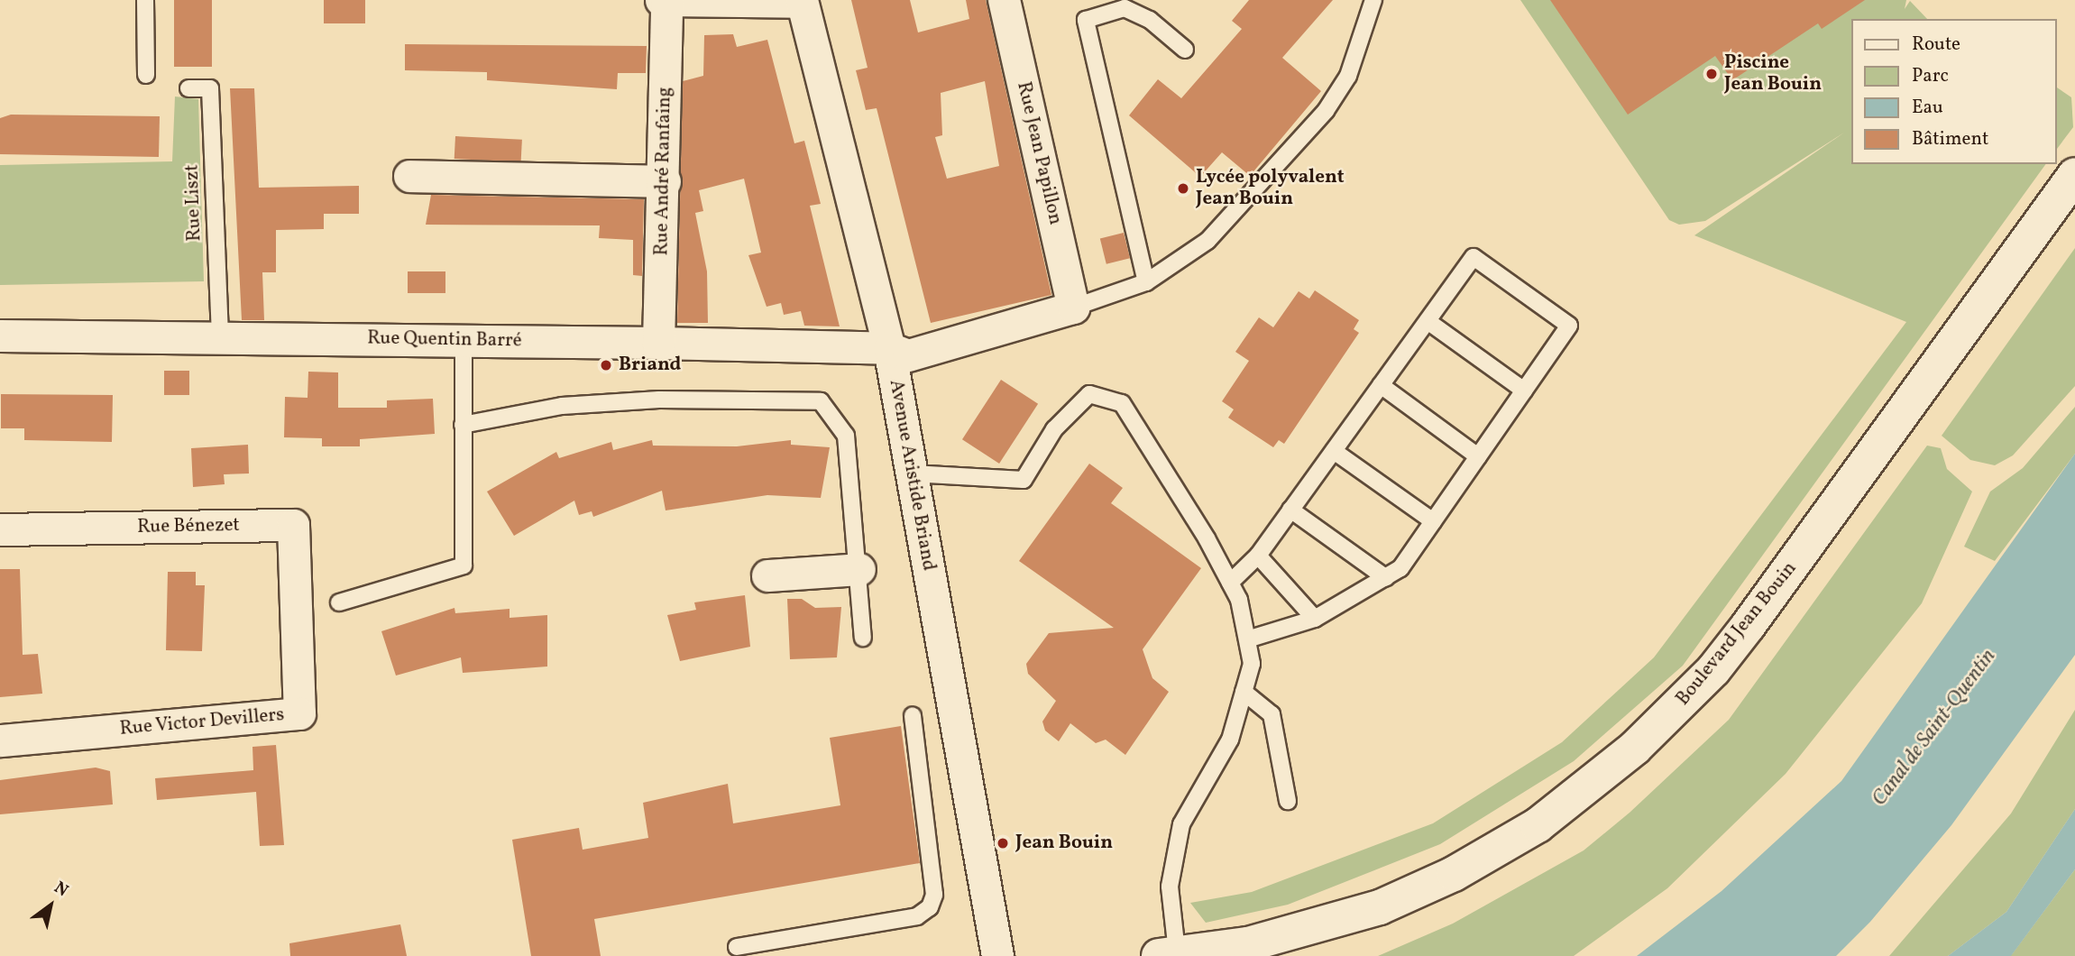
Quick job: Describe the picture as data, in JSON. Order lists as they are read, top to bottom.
{
  "streets": {
    "street": [
      "Rue Jean Papillon",
      "Rue André Ranfaing",
      "Rue Quentin Barré",
      "Avenue Aristide Briand",
      "Rue Bénezet",
      "Boulevard Jean Bouin",
      "Rue Victor Devillers"
    ],
    "lane": ["Rue Liszt"]
  },
  "crossings": [
    ["Rue Jean Papillon", "Rue Quentin Barré"],
    ["Rue André Ranfaing", "Rue Quentin Barré"],
    ["Rue Liszt", "Rue Quentin Barré"],
    ["Rue Quentin Barré", "Avenue Aristide Briand"],
    ["Rue Bénezet", "Rue Victor Devillers"]
  ],
  "water": ["Canal de Saint-Quentin"],
  "places": [
    "Piscine Jean Bouin",
    "Lycée polyvalent Jean Bouin",
    "Briand",
    "Jean Bouin"
  ],
  "legend": [
    "Route",
    "Parc",
    "Eau",
    "Bâtiment"
  ],
  "north": "top right"
}
